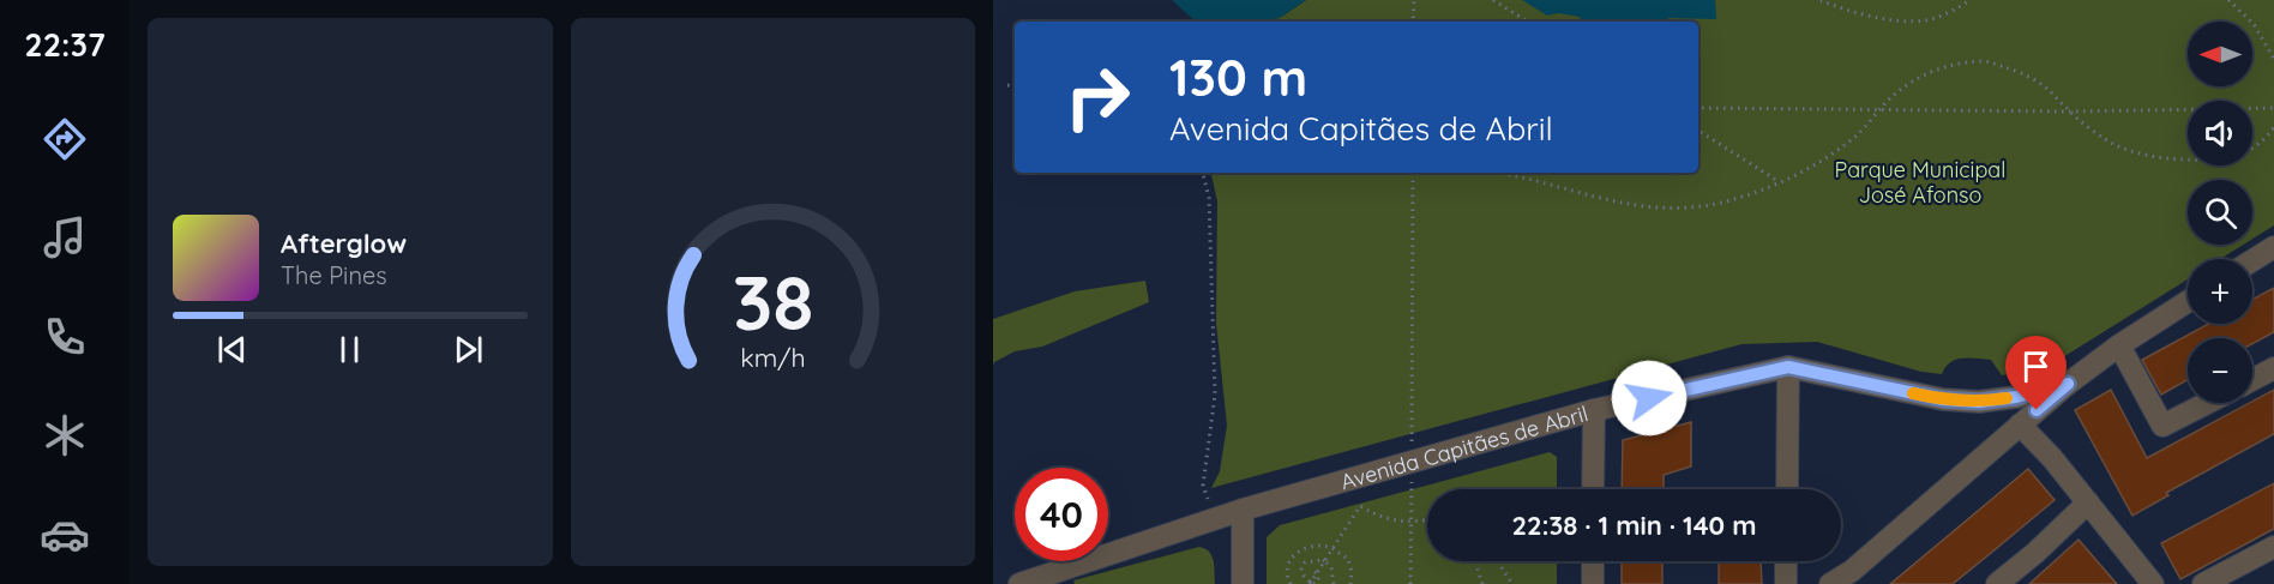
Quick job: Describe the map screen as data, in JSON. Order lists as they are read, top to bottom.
{
  "streets": {
    "street": ["Avenida Capitães de Abril"]
  },
  "parks": ["Parque Municipal José Afonso"],
  "north": "left",
  "page": {
    "tabs": "22:37",
    "map_buttons": ["+", "−"],
    "turn": ["130 m", "Avenida Capitães de Abril"],
    "song": ["Afterglow", "The Pines"],
    "limit": "40",
    "trip": "22:38 · 1 min · 140 m",
    "gauge": ["38", "km/h"]
  }
}
